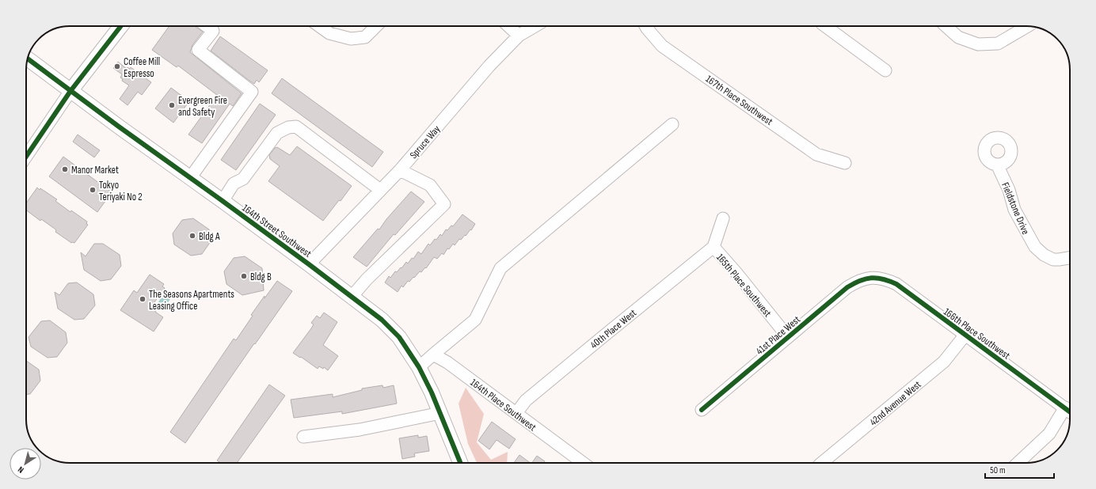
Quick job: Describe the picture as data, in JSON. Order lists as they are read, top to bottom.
{
  "streets": {
    "main road": ["164th Street Southwest"],
    "street": [
      "167th Place Southwest",
      "Spruce Way",
      "Fieldstone Drive",
      "165th Place Southwest",
      "40th Place West",
      "166th Place Southwest",
      "41st Place West",
      "42nd Avenue West",
      "164th Place Southwest"
    ]
  },
  "crossings": [
    ["Spruce Way", "164th Street Southwest"],
    ["165th Place Southwest", "40th Place West"],
    ["165th Place Southwest", "41st Place West"],
    ["40th Place West", "164th Place Southwest"],
    ["166th Place Southwest", "41st Place West"],
    ["166th Place Southwest", "42nd Avenue West"]
  ],
  "places": [
    "Coffee Mill Espresso",
    "Evergreen Fire and Safety",
    "Manor Market",
    "Tokyo Teriyaki No 2",
    "Bldg A",
    "Bldg B",
    "The Seasons Apartments Leasing Office"
  ],
  "scale_bar": "50 m",
  "north": "bottom left"
}
